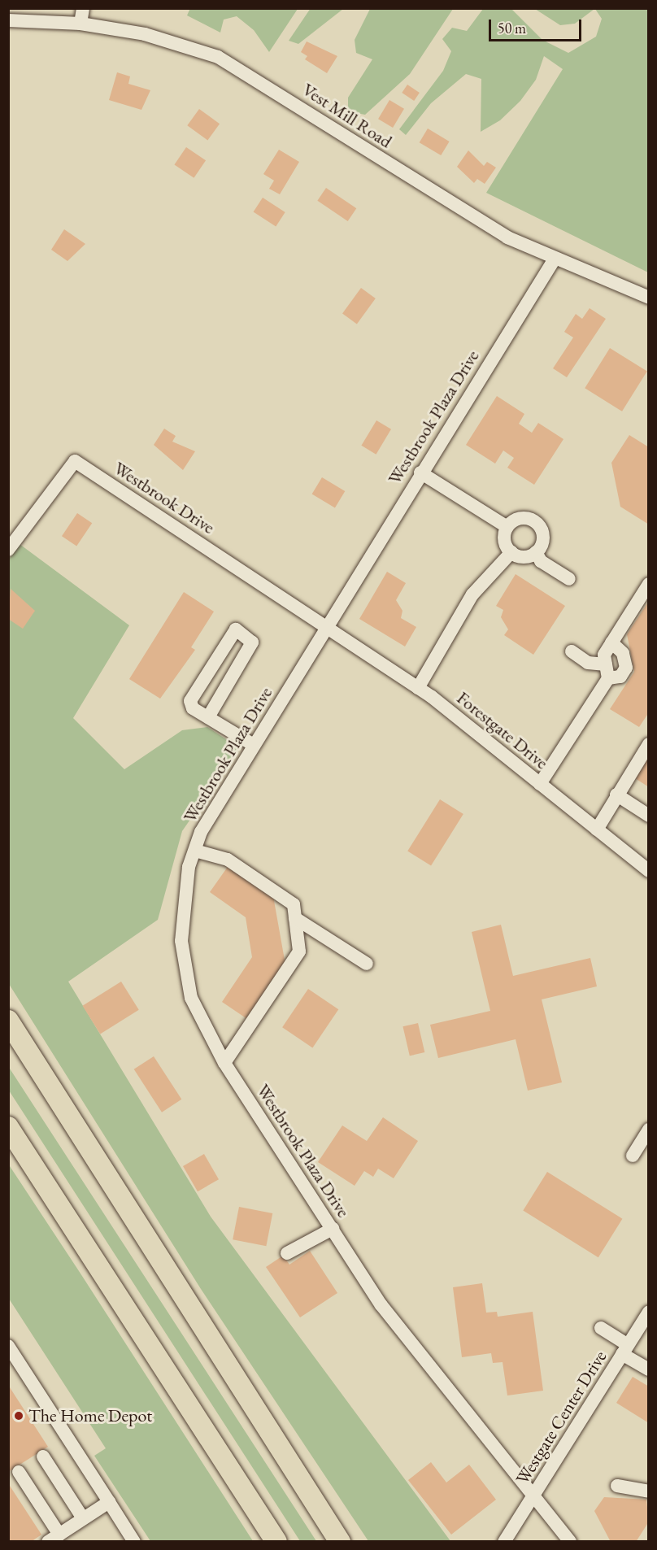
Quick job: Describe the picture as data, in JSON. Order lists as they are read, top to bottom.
{
  "streets": {
    "street": [
      "Vest Mill Road",
      "Westbrook Plaza Drive",
      "Westbrook Drive",
      "Forestgate Drive",
      "Westgate Center Drive"
    ]
  },
  "crossings": [
    ["Vest Mill Road", "Westbrook Plaza Drive"],
    ["Westbrook Plaza Drive", "Westbrook Drive"],
    ["Westbrook Plaza Drive", "Forestgate Drive"],
    ["Westbrook Plaza Drive", "Westgate Center Drive"],
    ["Westbrook Drive", "Forestgate Drive"]
  ],
  "places": ["The Home Depot"],
  "scale_bar": "50 m"
}
